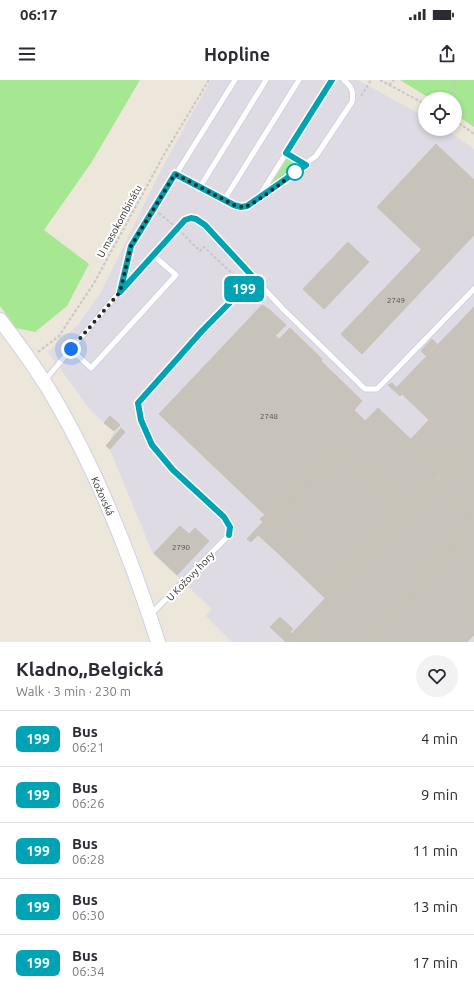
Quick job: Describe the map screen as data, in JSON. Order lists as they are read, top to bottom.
{
  "streets": {
    "street": ["Kožovská"],
    "lane": ["U Kožovy hory"],
    "path": ["U masokombinátu"]
  },
  "crossings": [
    ["U masokombinátu", "Kožovská"],
    ["Kožovská", "U Kožovy hory"]
  ],
  "lines": ["bus line 199"],
  "house_numbers": ["2749", "2748", "2790"],
  "page": {
    "status": "06:17",
    "header": "Hopline",
    "on_map": "199",
    "heading": ["Kladno,,Belgická", "Walk · 3 min · 230 m"],
    "list": [
      {
        "mark": "199",
        "name": "Bus",
        "note": "06:21",
        "value": "4 min"
      },
      {
        "mark": "199",
        "name": "Bus",
        "note": "06:26",
        "value": "9 min"
      },
      {
        "mark": "199",
        "name": "Bus",
        "note": "06:28",
        "value": "11 min"
      },
      {
        "mark": "199",
        "name": "Bus",
        "note": "06:30",
        "value": "13 min"
      },
      {
        "mark": "199",
        "name": "Bus",
        "note": "06:34",
        "value": "17 min"
      }
    ]
  }
}
